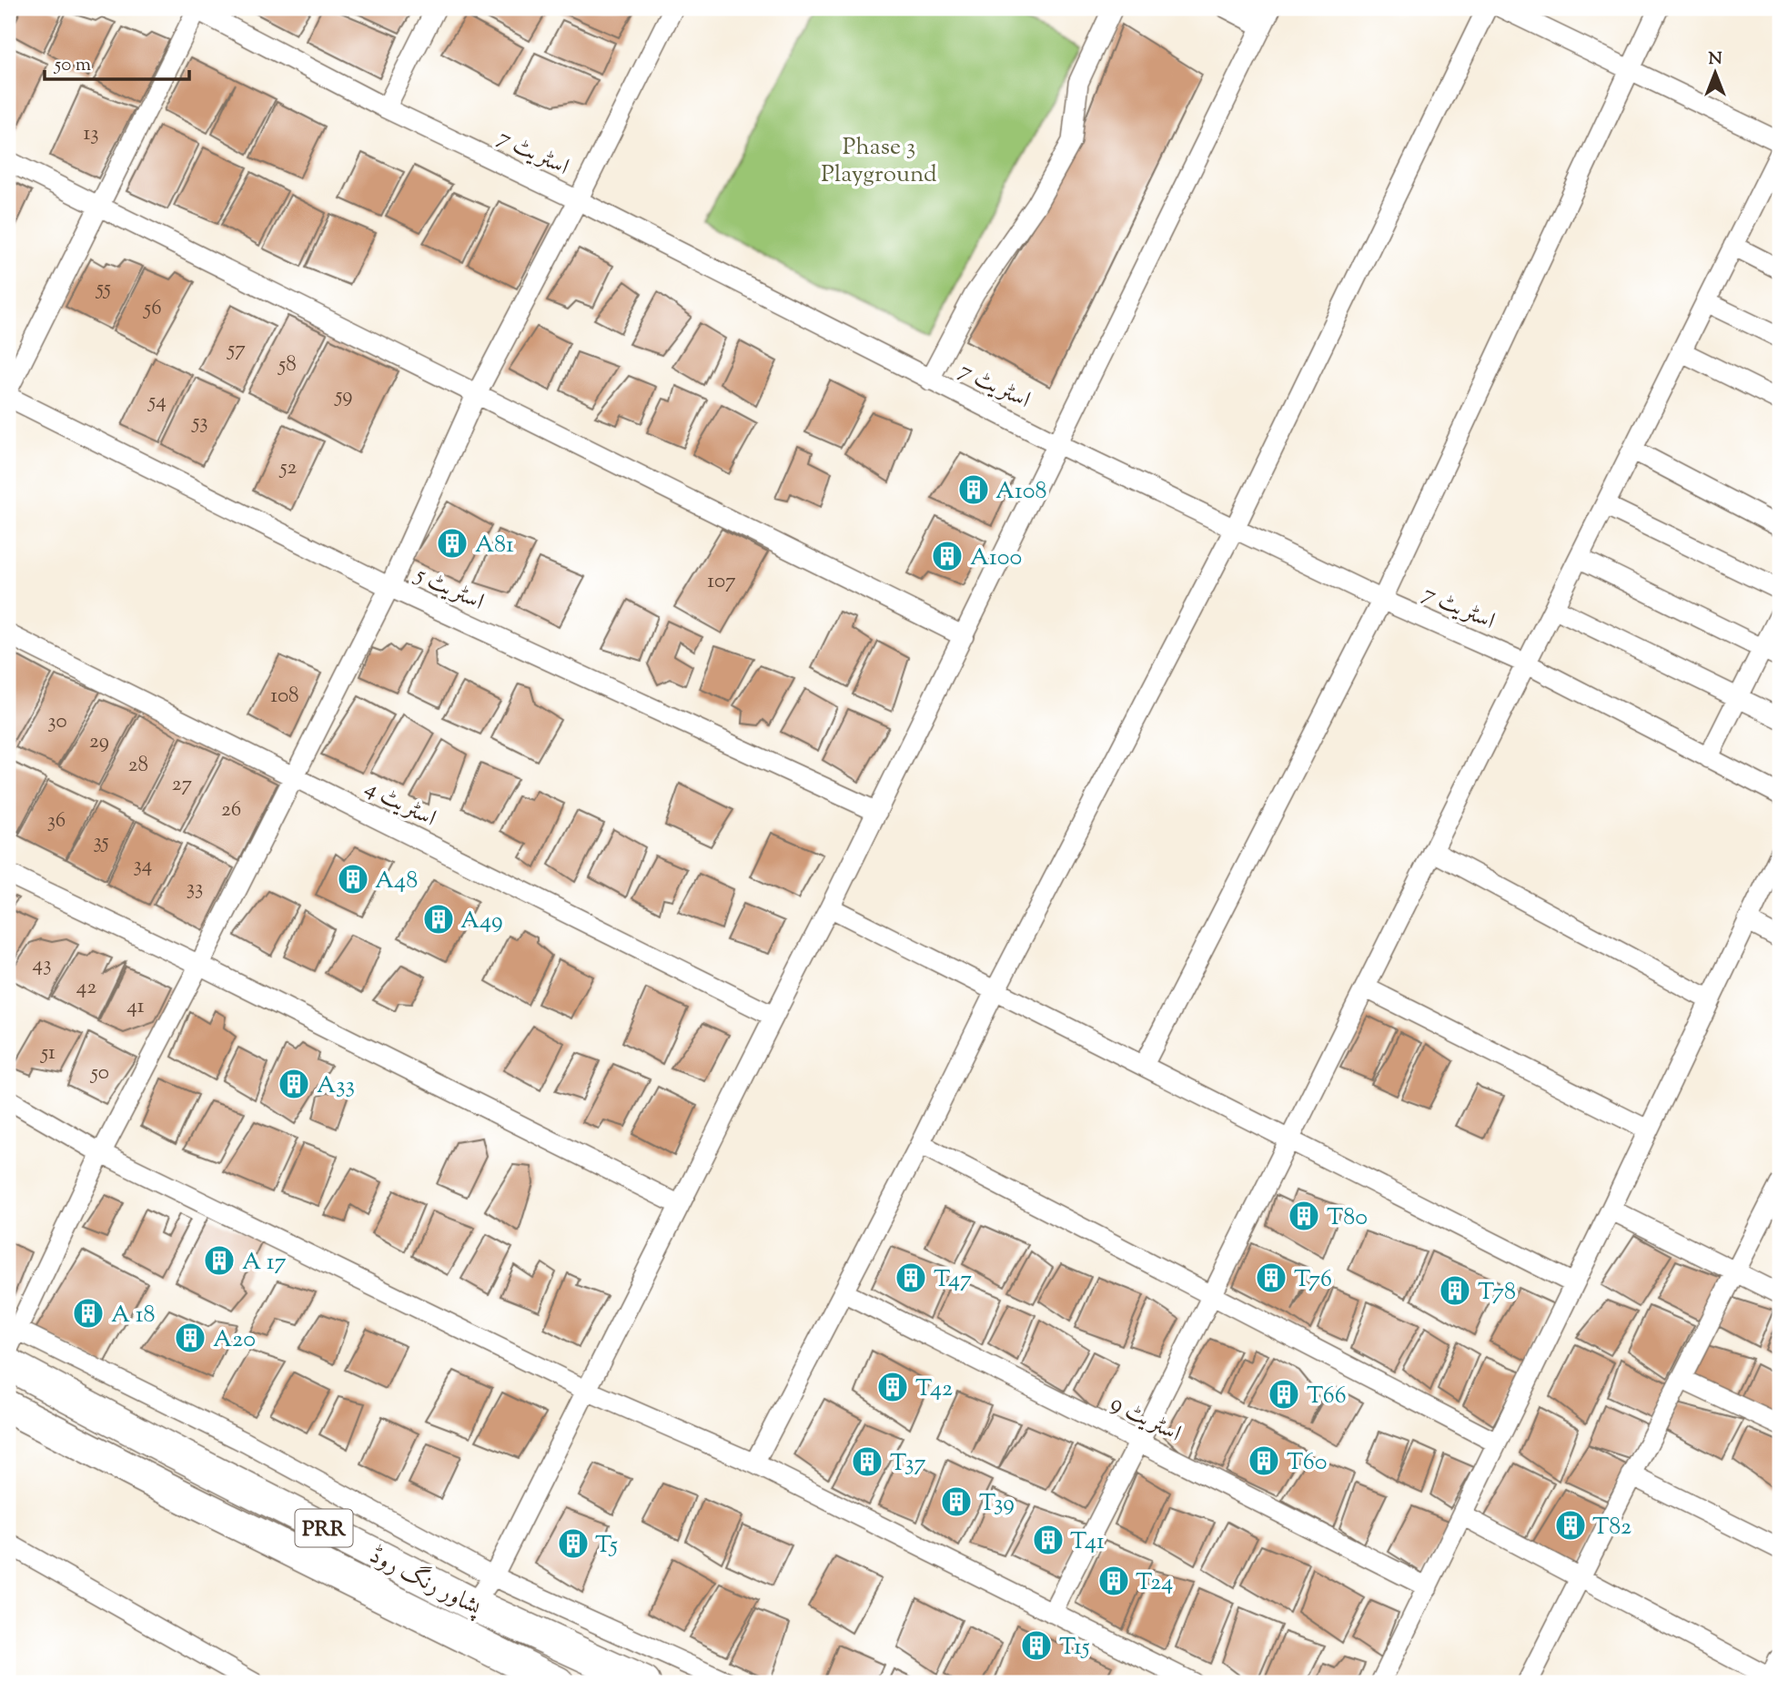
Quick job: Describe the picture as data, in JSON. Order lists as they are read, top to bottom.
{
  "streets": {
    "highway": ["PRR", "پشاور رنگ روڈ"],
    "street": [
      "اسٹریٹ 7",
      "اسٹریٹ 5",
      "اسٹریٹ 4",
      "اسٹریٹ 9"
    ]
  },
  "parks": ["Phase 3 Playground"],
  "places": {
    "building": [
      "A108",
      "A81",
      "A100",
      "A48",
      "A49",
      "A33",
      "T80",
      "A 17",
      "T47",
      "T76",
      "T78",
      "A 18",
      "A20",
      "T42",
      "T66",
      "T60",
      "T37",
      "T39",
      "T82",
      "T41",
      "T5",
      "T24",
      "T15"
    ]
  },
  "house_numbers": [
    "13",
    "55",
    "56",
    "57",
    "58",
    "59",
    "54",
    "53",
    "52",
    "107",
    "108",
    "30",
    "29",
    "28",
    "27",
    "26",
    "36",
    "35",
    "34",
    "33",
    "43",
    "42",
    "41",
    "51",
    "50"
  ],
  "scale_bar": "50 m",
  "north": "top"
}
